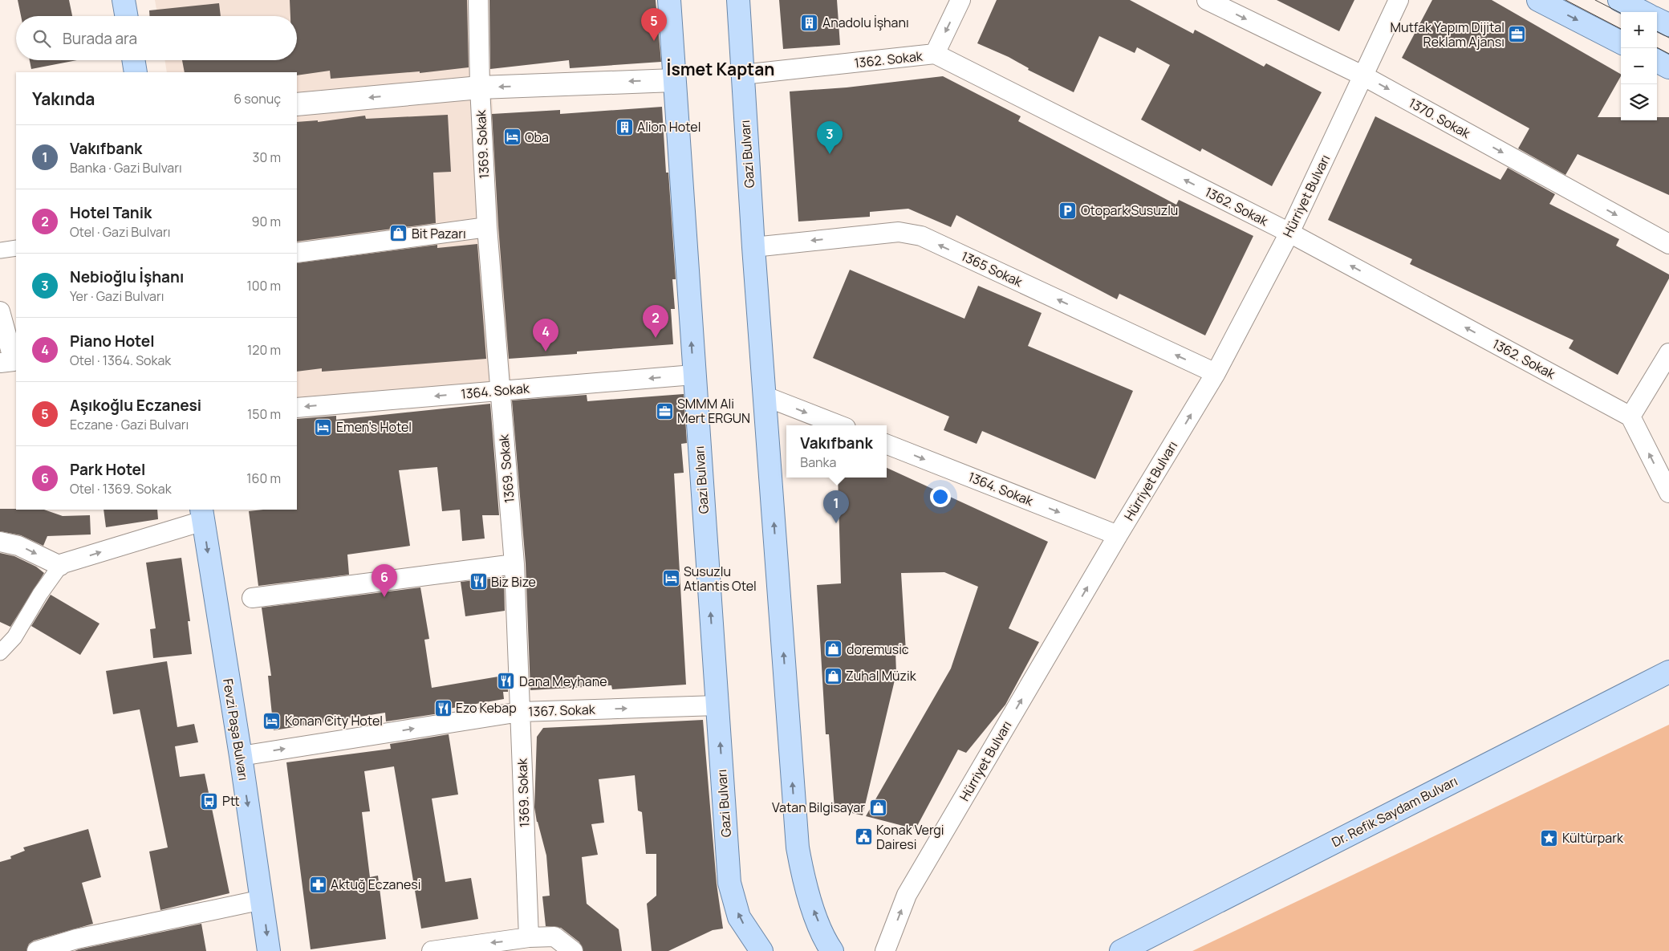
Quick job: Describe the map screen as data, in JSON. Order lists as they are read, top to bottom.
{
  "streets": {
    "main road": ["Gazi Bulvarı", "Fevzi Paşa Bulvarı", "Dr. Refik Saydam Bulvarı"],
    "street": [
      "1362. Sokak",
      "1370. Sokak",
      "1369. Sokak",
      "Hürriyet Bulvarı",
      "1365 Sokak",
      "1364. Sokak",
      "1367. Sokak"
    ]
  },
  "crossings": [
    ["1362. Sokak", "Gazi Bulvarı"],
    ["1362. Sokak", "Hürriyet Bulvarı"],
    ["1370. Sokak", "Hürriyet Bulvarı"],
    ["1369. Sokak", "1364. Sokak"],
    ["1369. Sokak", "1367. Sokak"],
    ["Gazi Bulvarı", "1365 Sokak"],
    ["Gazi Bulvarı", "1364. Sokak"],
    ["Gazi Bulvarı", "1367. Sokak"],
    ["Hürriyet Bulvarı", "1365 Sokak"],
    ["Hürriyet Bulvarı", "1364. Sokak"],
    ["1367. Sokak", "Fevzi Paşa Bulvarı"]
  ],
  "one_way": [
    "1362. Sokak",
    "1370. Sokak",
    "Gazi Bulvarı",
    "Hürriyet Bulvarı",
    "1365 Sokak",
    "Fevzi Paşa Bulvarı"
  ],
  "districts": ["İsmet Kaptan"],
  "places": {
    "building": ["Anadolu İşhanı", "Alion Hotel"],
    "office": ["Mutfak Yapım Dijital Reklam Ajansı", "SMMM Ali Mert ERGUN"],
    "hotel": [
      "Oba",
      "Emen’s Hotel",
      "Susuzlu Atlantis Otel",
      "Konan City Hotel"
    ],
    "parking": ["Otopark Susuzlu"],
    "shop": [
      "Bit Pazarı",
      "doremusic",
      "Zuhal Müzik",
      "Vatan Bilgisayar"
    ],
    "restaurant": ["Biz Bize", "Dana Meyhane", "Ezo Kebap"],
    "bus stop": ["Ptt"],
    "public building": ["Konak Vergi Dairesi"],
    "place": ["Kültürpark"],
    "pharmacy": ["Aktuğ Eczanesi"]
  },
  "page": {
    "pins": [
      "5",
      "3",
      "2",
      "4",
      "1",
      "6"
    ],
    "map_buttons": ["+", "−"],
    "search": "Burada ara",
    "heading": ["Yakında", "6 sonuç"],
    "list": [
      {
        "mark": "1",
        "name": "Vakıfbank",
        "note": "Banka · Gazi Bulvarı",
        "value": "30 m"
      },
      {
        "mark": "2",
        "name": "Hotel Tanik",
        "note": "Otel · Gazi Bulvarı",
        "value": "90 m"
      },
      {
        "mark": "3",
        "name": "Nebioğlu İşhanı",
        "note": "Yer · Gazi Bulvarı",
        "value": "100 m"
      },
      {
        "mark": "4",
        "name": "Piano Hotel",
        "note": "Otel · 1364. Sokak",
        "value": "120 m"
      },
      {
        "mark": "5",
        "name": "Aşıkoğlu Eczanesi",
        "note": "Eczane · Gazi Bulvarı",
        "value": "150 m"
      },
      {
        "mark": "6",
        "name": "Park Hotel",
        "note": "Otel · 1369. Sokak",
        "value": "160 m"
      }
    ],
    "popup": ["Vakıfbank", "Banka"]
  }
}
